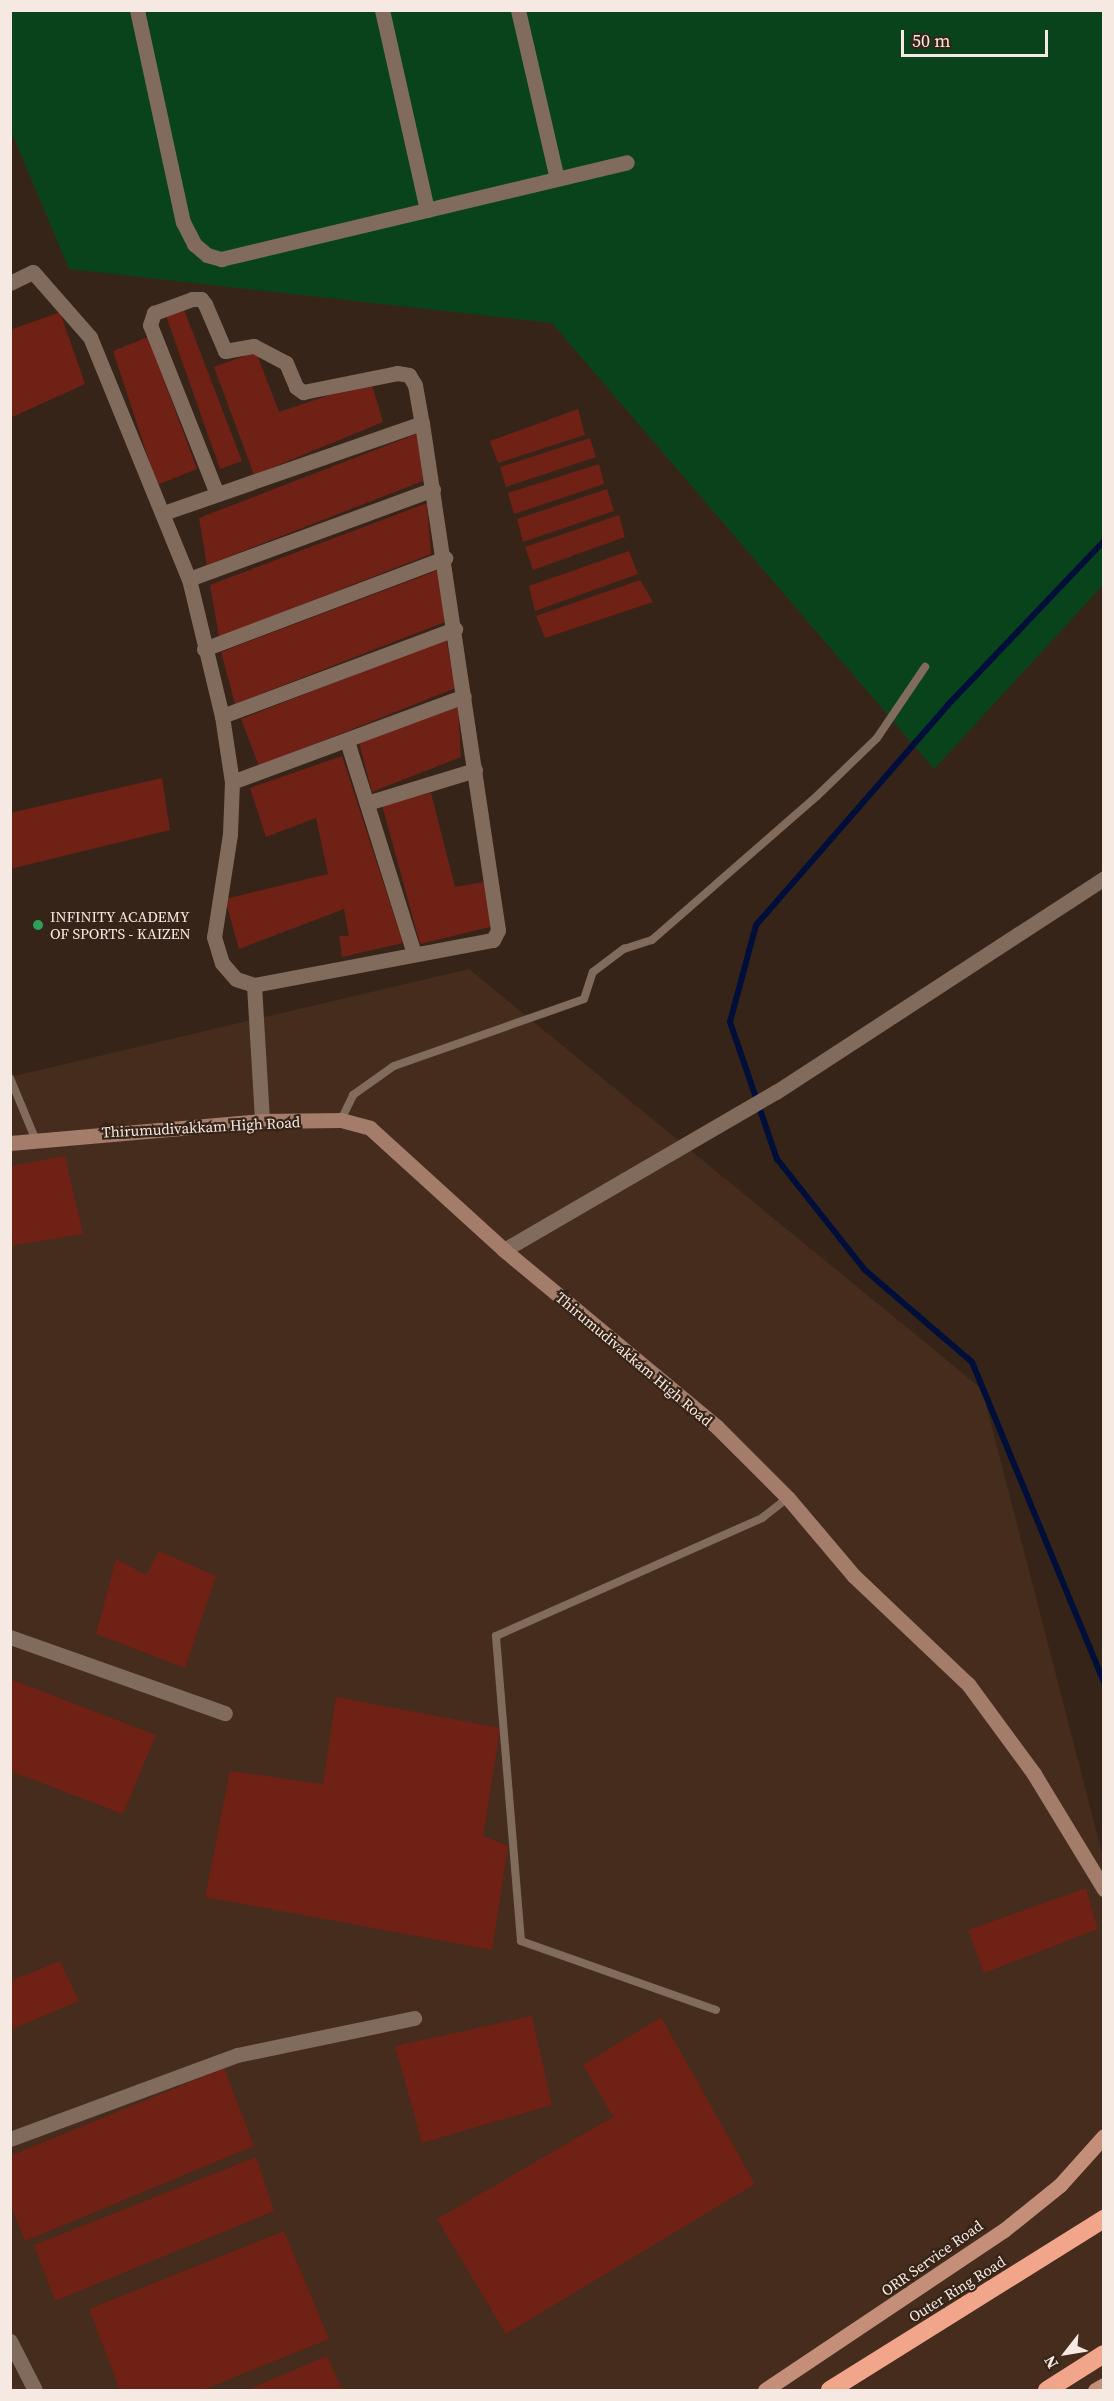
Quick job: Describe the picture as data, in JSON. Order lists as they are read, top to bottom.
{
  "streets": {
    "highway": ["Outer Ring Road"],
    "main road": ["Thirumudivakkam High Road", "ORR Service Road"]
  },
  "places": ["INFINITY ACADEMY OF SPORTS - KAIZEN"],
  "scale_bar": "50 m",
  "north": "bottom left"
}
